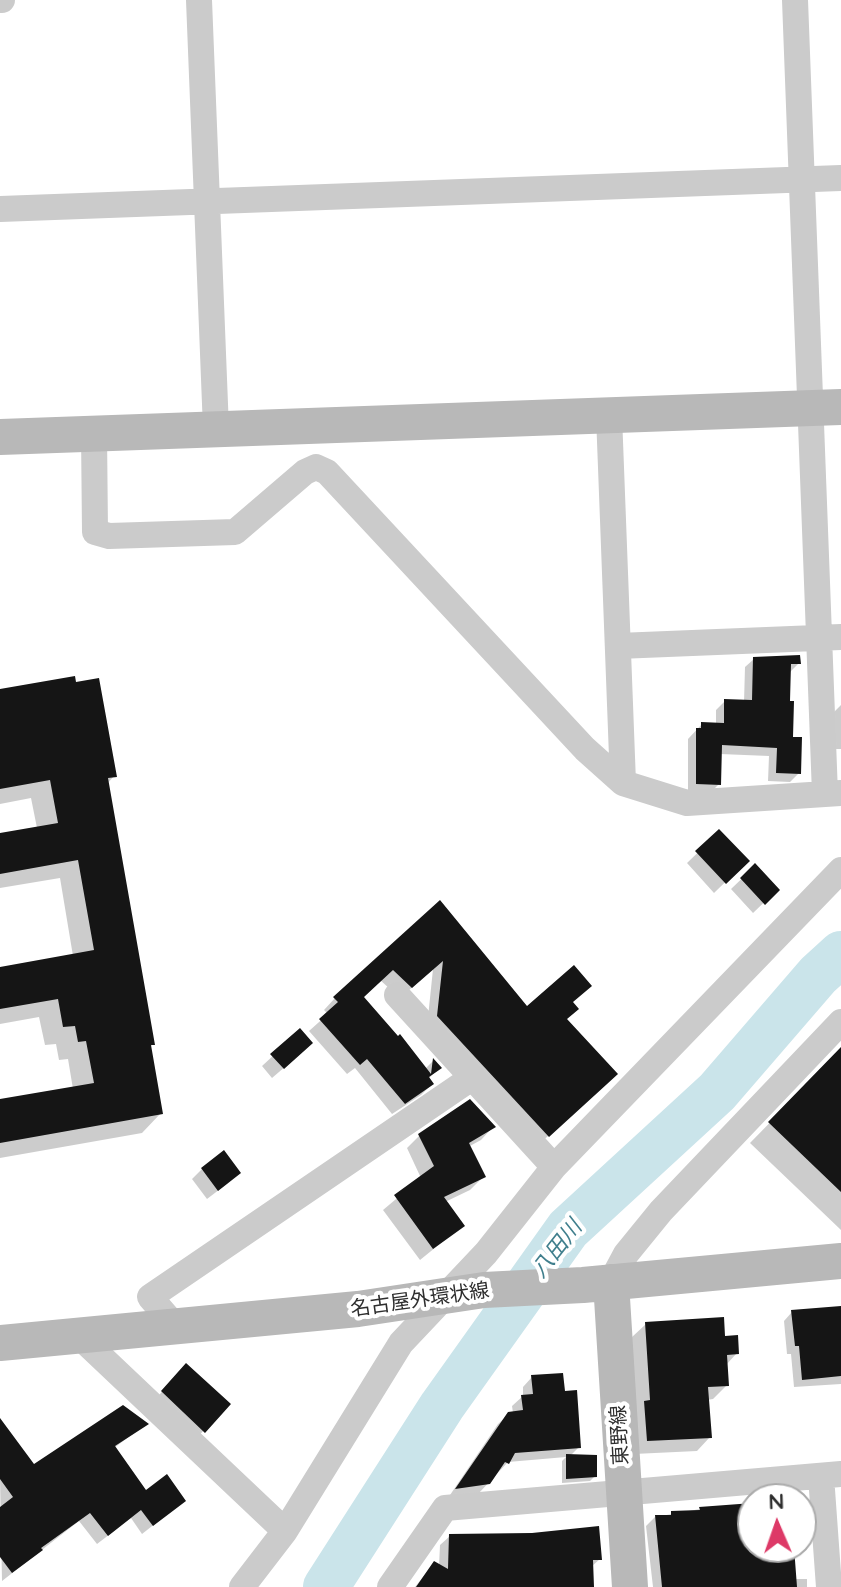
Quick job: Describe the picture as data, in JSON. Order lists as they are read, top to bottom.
{
  "streets": {
    "street": ["名古屋外環状線", "東野線"]
  },
  "crossings": [
    ["名古屋外環状線", "東野線"]
  ],
  "water": ["八田川"],
  "north": "top"
}
